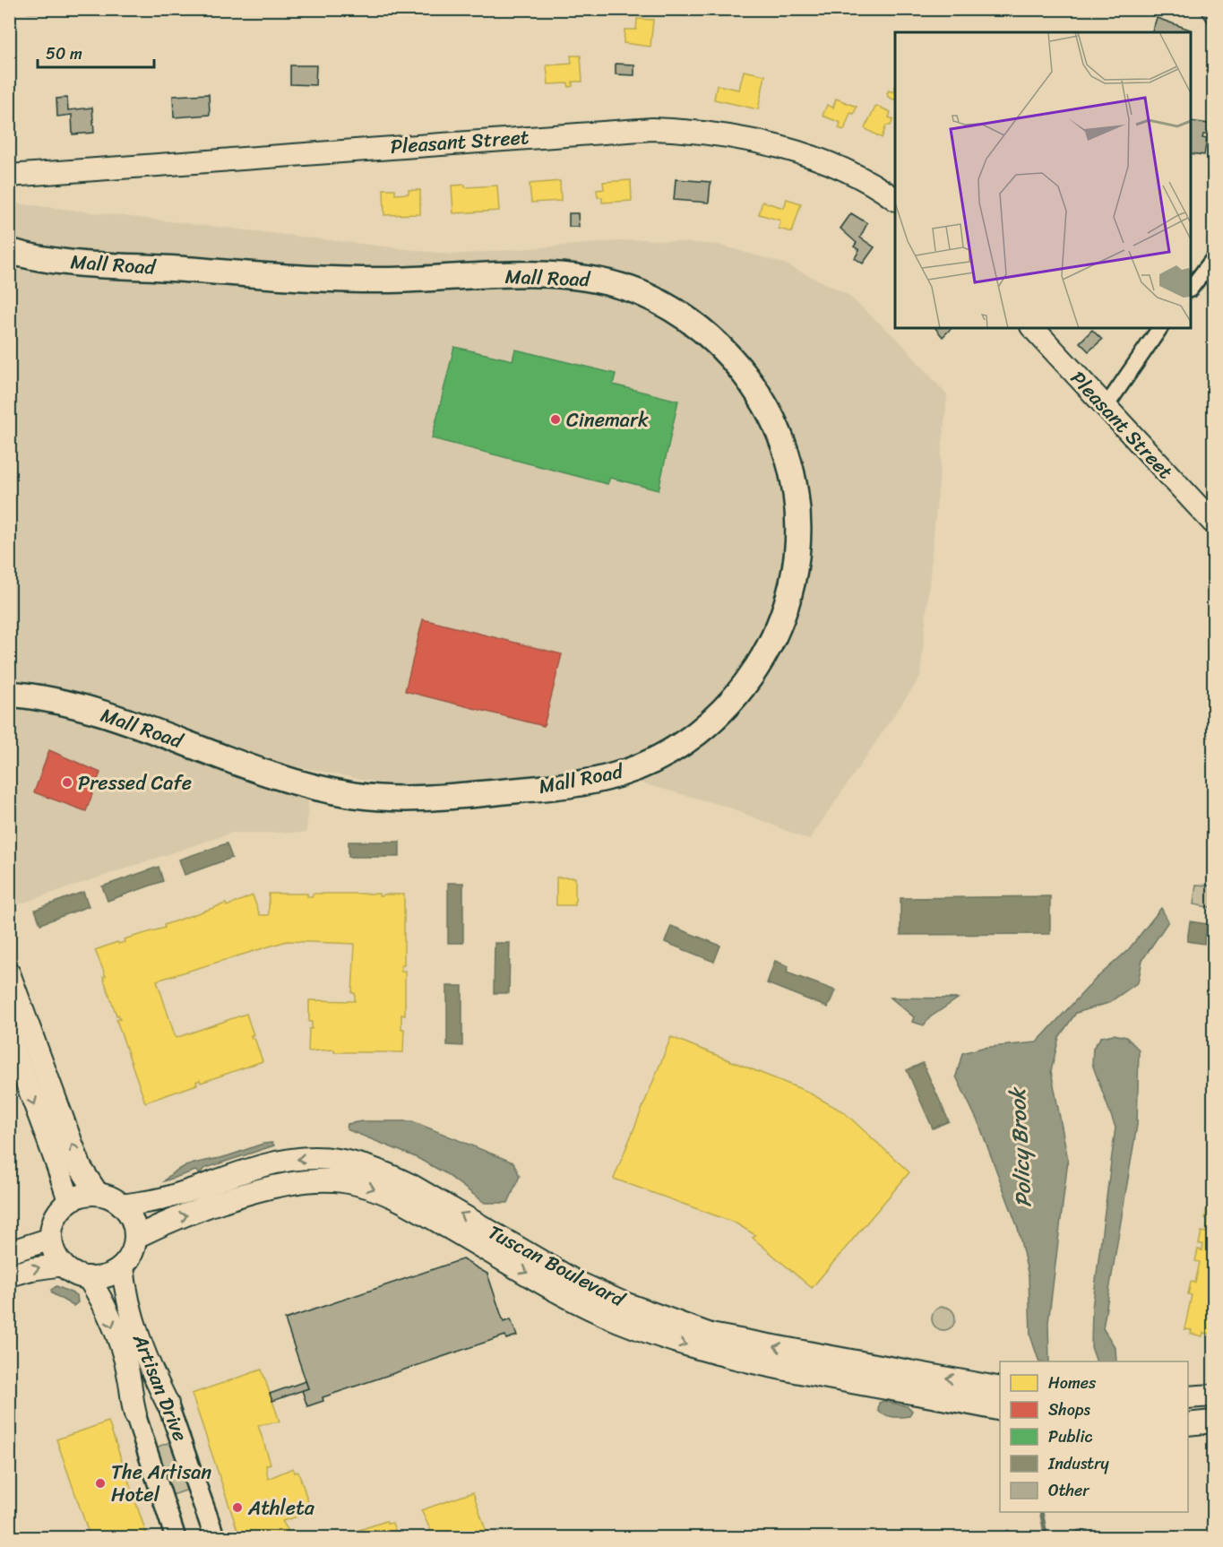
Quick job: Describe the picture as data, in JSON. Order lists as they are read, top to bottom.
{
  "streets": {
    "main road": [
      "Pleasant Street",
      "Mall Road",
      "Tuscan Boulevard",
      "Artisan Drive"
    ]
  },
  "crossings": [
    ["Tuscan Boulevard", "Artisan Drive"]
  ],
  "water": ["Policy Brook"],
  "places": [
    "Cinemark",
    "Pressed Cafe",
    "The Artisan Hotel",
    "Athleta"
  ],
  "legend": [
    "Homes",
    "Shops",
    "Public",
    "Industry",
    "Other"
  ],
  "scale_bar": "50 m"
}
